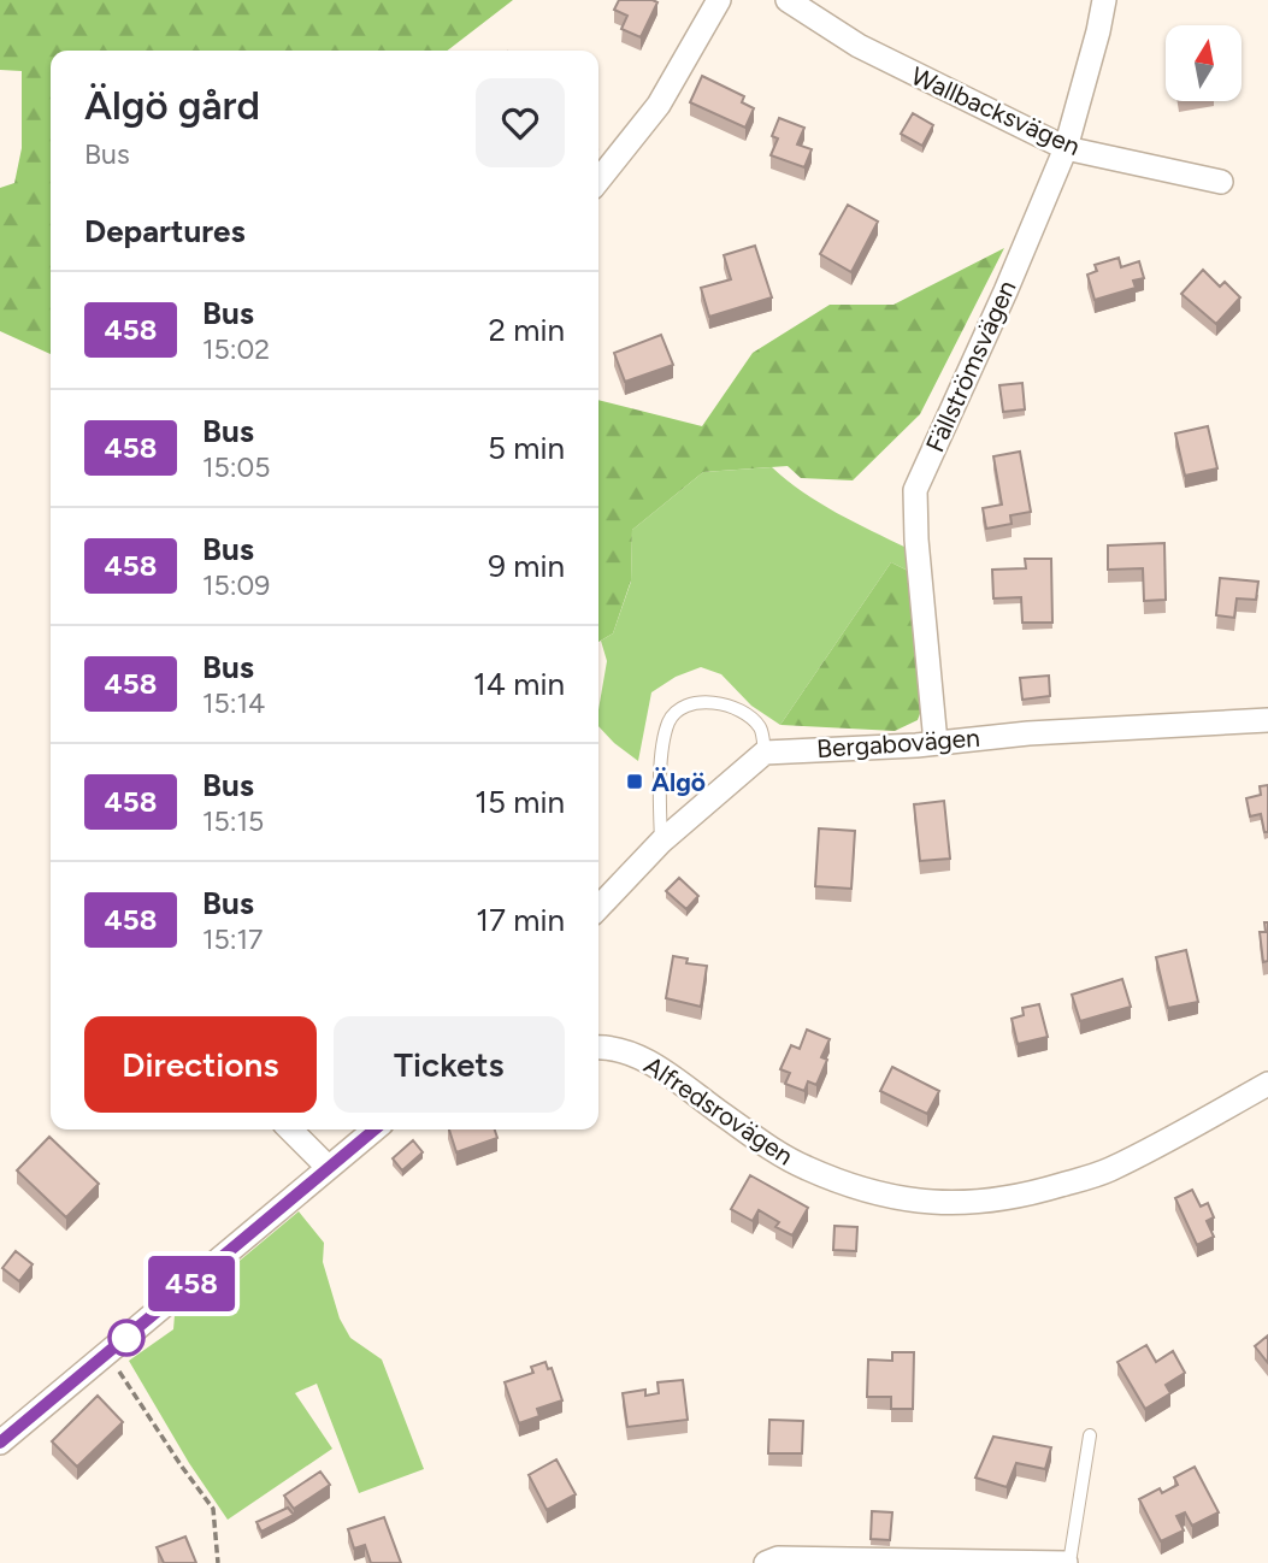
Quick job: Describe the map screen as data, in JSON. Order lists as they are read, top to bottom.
{
  "streets": {
    "street": [
      "Wallbacksvägen",
      "Fällströmsvägen",
      "Bergabovägen",
      "Alfredsrovägen"
    ]
  },
  "crossings": [
    ["Wallbacksvägen", "Fällströmsvägen"],
    ["Fällströmsvägen", "Bergabovägen"]
  ],
  "places": {
    "transit": ["Älgö"]
  },
  "lines": ["bus line 458"],
  "north": "top",
  "page": {
    "on_map": "458",
    "heading": [
      ["Älgö gård", "Bus"],
      "Departures"
    ],
    "list": [
      {
        "mark": "458",
        "name": "Bus",
        "note": "15:02",
        "value": "2 min"
      },
      {
        "mark": "458",
        "name": "Bus",
        "note": "15:05",
        "value": "5 min"
      },
      {
        "mark": "458",
        "name": "Bus",
        "note": "15:09",
        "value": "9 min"
      },
      {
        "mark": "458",
        "name": "Bus",
        "note": "15:14",
        "value": "14 min"
      },
      {
        "mark": "458",
        "name": "Bus",
        "note": "15:15",
        "value": "15 min"
      },
      {
        "mark": "458",
        "name": "Bus",
        "note": "15:17",
        "value": "17 min"
      }
    ],
    "buttons": ["Directions", "Tickets"]
  }
}
